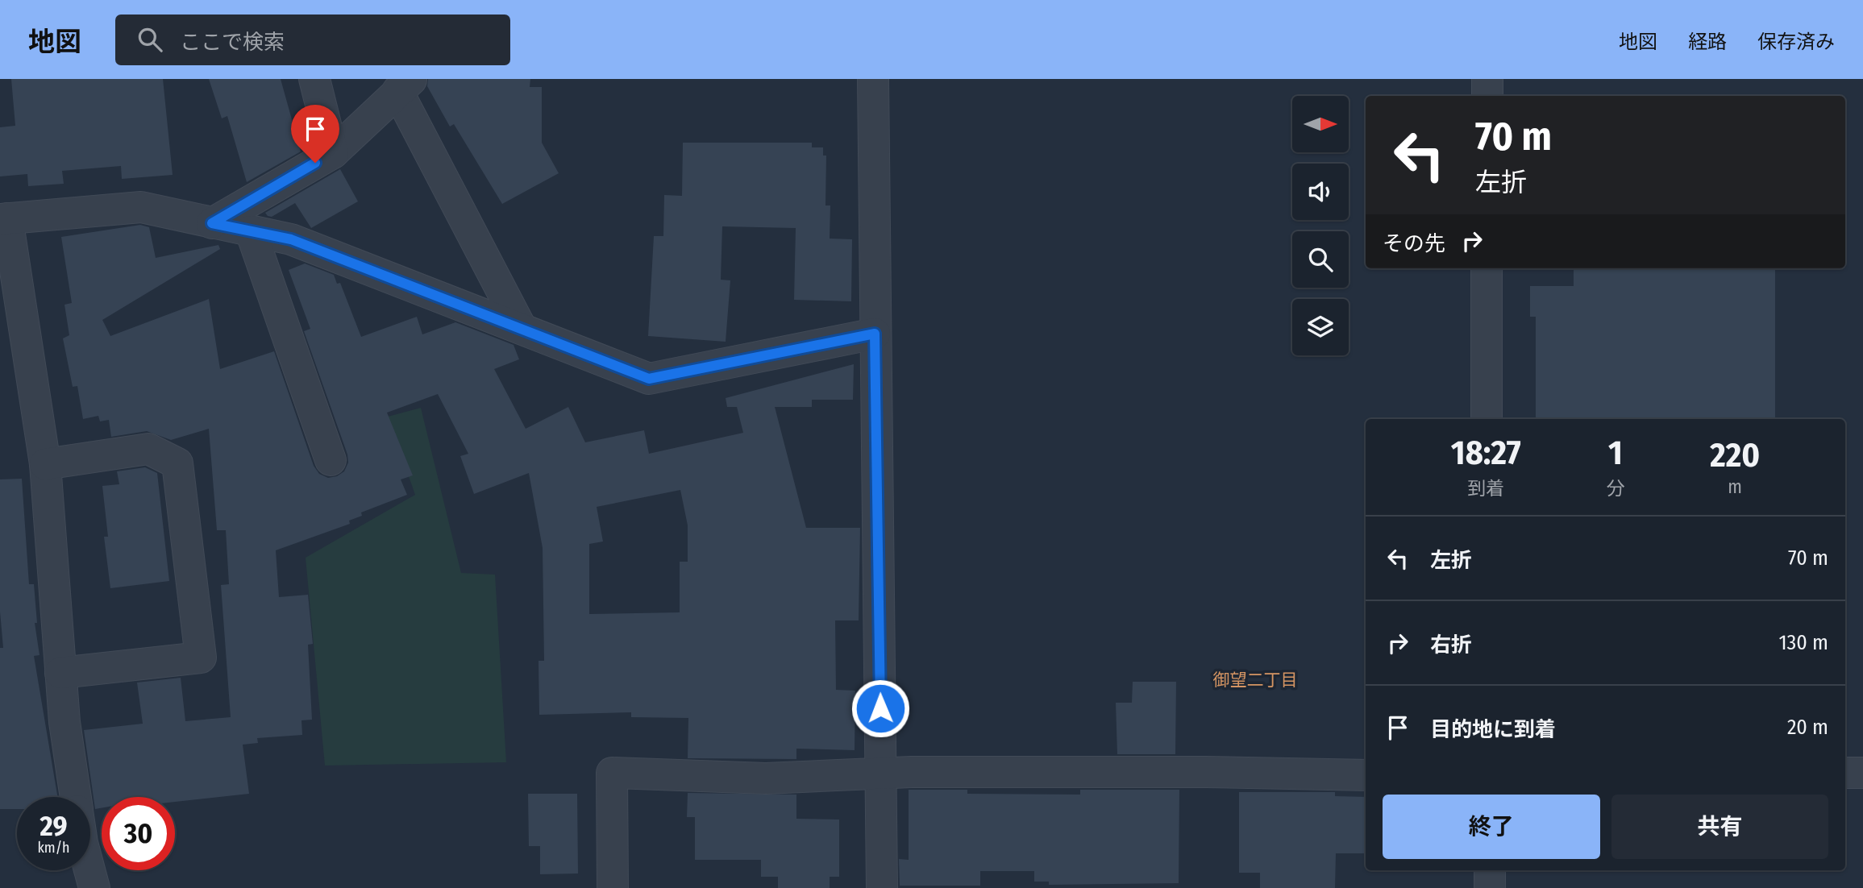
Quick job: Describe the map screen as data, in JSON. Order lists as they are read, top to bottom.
{
  "districts": ["御望二丁目"],
  "north": "right",
  "page": {
    "header": "地図",
    "search": "ここで検索",
    "nav": ["地図", "経路", "保存済み"],
    "turn": ["70 m", "左折"],
    "then": "その先",
    "eta": [
      "18:27",
      "到着",
      "1",
      "分",
      "220",
      "m"
    ],
    "list": [
      {
        "name": "左折",
        "value": "70 m"
      },
      {
        "name": "右折",
        "value": "130 m"
      },
      {
        "name": "目的地に到着",
        "value": "20 m"
      }
    ],
    "buttons": ["終了", "共有"],
    "speed": "29 km/h",
    "limit": "30"
  }
}
